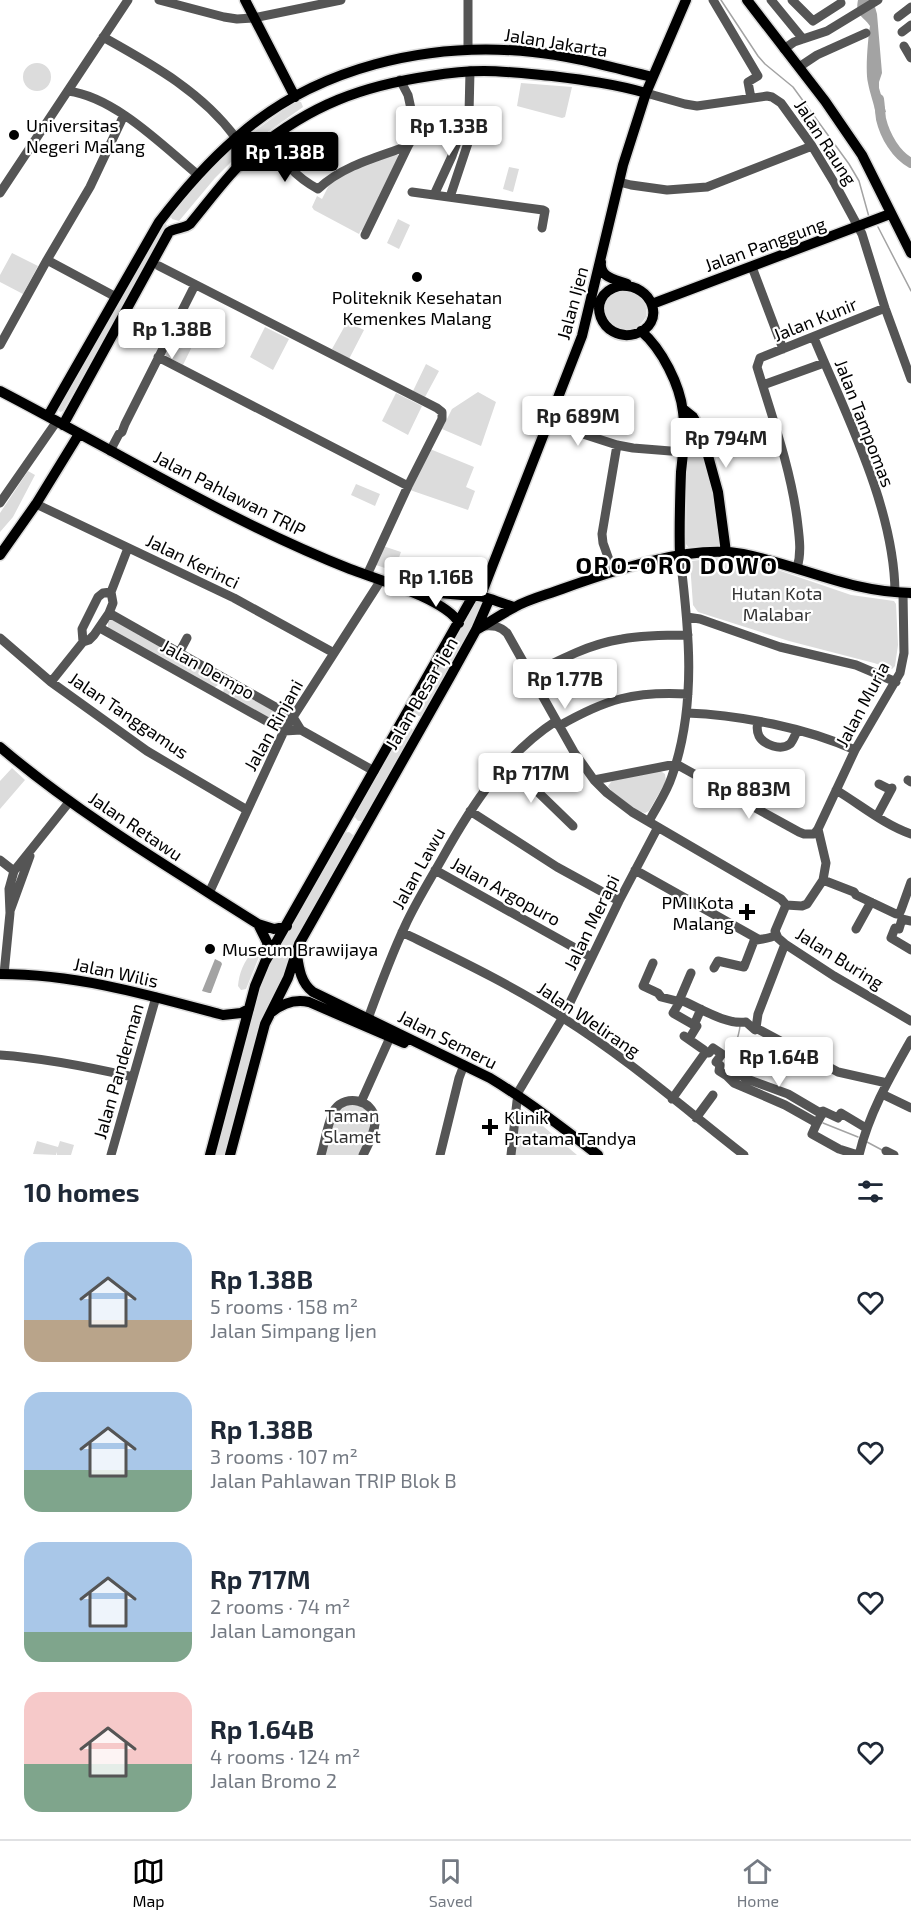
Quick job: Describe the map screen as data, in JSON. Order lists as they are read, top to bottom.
{
  "streets": {
    "main road": [
      "Jalan Jakarta",
      "Jalan Panggung",
      "Jalan Ijen",
      "Jalan Pahlawan TRIP",
      "Jalan Besar Ijen",
      "Jalan Retawu",
      "Jalan Wilis",
      "Jalan Semeru"
    ],
    "street": [
      "Jalan Raung",
      "Jalan Kunir",
      "Jalan Tampomas",
      "Jalan Kerinci",
      "Jalan Dempo",
      "Jalan Muria",
      "Jalan Tanggamus",
      "Jalan Rinjani",
      "Jalan Lawu",
      "Jalan Argopuro",
      "Jalan Merapi",
      "Jalan Buring",
      "Jalan Welirang",
      "Jalan Panderman"
    ]
  },
  "crossings": [
    ["Jalan Jakarta", "Jalan Ijen"],
    ["Jalan Jakarta", "Jalan Pahlawan TRIP"],
    ["Jalan Raung", "Jalan Panggung"],
    ["Jalan Raung", "Jalan Ijen"],
    ["Jalan Raung", "Jalan Kunir"],
    ["Jalan Ijen", "Jalan Pahlawan TRIP"],
    ["Jalan Ijen", "Jalan Besar Ijen"],
    ["Jalan Kunir", "Jalan Tampomas"],
    ["Jalan Tampomas", "Jalan Muria"],
    ["Jalan Pahlawan TRIP", "Jalan Besar Ijen"],
    ["Jalan Pahlawan TRIP", "Jalan Rinjani"],
    ["Jalan Kerinci", "Jalan Rinjani"],
    ["Jalan Dempo", "Jalan Besar Ijen"],
    ["Jalan Dempo", "Jalan Rinjani"],
    ["Jalan Besar Ijen", "Jalan Retawu"],
    ["Jalan Besar Ijen", "Jalan Buring"],
    ["Jalan Besar Ijen", "Jalan Wilis"],
    ["Jalan Besar Ijen", "Jalan Semeru"],
    ["Jalan Tanggamus", "Jalan Rinjani"],
    ["Jalan Rinjani", "Jalan Retawu"],
    ["Jalan Lawu", "Jalan Argopuro"],
    ["Jalan Lawu", "Jalan Buring"],
    ["Jalan Lawu", "Jalan Welirang"],
    ["Jalan Lawu", "Jalan Semeru"],
    ["Jalan Argopuro", "Jalan Merapi"],
    ["Jalan Merapi", "Jalan Buring"],
    ["Jalan Merapi", "Jalan Welirang"],
    ["Jalan Merapi", "Jalan Semeru"],
    ["Jalan Wilis", "Jalan Panderman"]
  ],
  "districts": ["ORO-ORO DOWO"],
  "parks": ["Hutan Kota Malabar", "Taman Slamet"],
  "places": {
    "other": ["Universitas Negeri Malang", "Politeknik Kesehatan Kemenkes Malang", "Museum Brawijaya"],
    "health": ["PMI Kota Malang", "Klinik Pratama Tandya"]
  },
  "page": {
    "price": [
      "Rp 1.33B",
      "Rp 1.38B",
      "Rp 1.38B",
      "Rp 689M",
      "Rp 794M",
      "Rp 1.16B",
      "Rp 1.77B",
      "Rp 717M",
      "Rp 883M",
      "Rp 1.64B"
    ],
    "heading": "10 homes",
    "list": [
      {
        "name": "Rp 1.38B",
        "note": "5 rooms · 158 m² · Jalan Simpang Ijen"
      },
      {
        "name": "Rp 1.38B",
        "note": "3 rooms · 107 m² · Jalan Pahlawan TRIP Blok B"
      },
      {
        "name": "Rp 717M",
        "note": "2 rooms · 74 m² · Jalan Lamongan"
      },
      {
        "name": "Rp 1.64B",
        "note": "4 rooms · 124 m² · Jalan Bromo 2"
      }
    ],
    "tabs": ["Map", "Saved", "Home"]
  }
}
